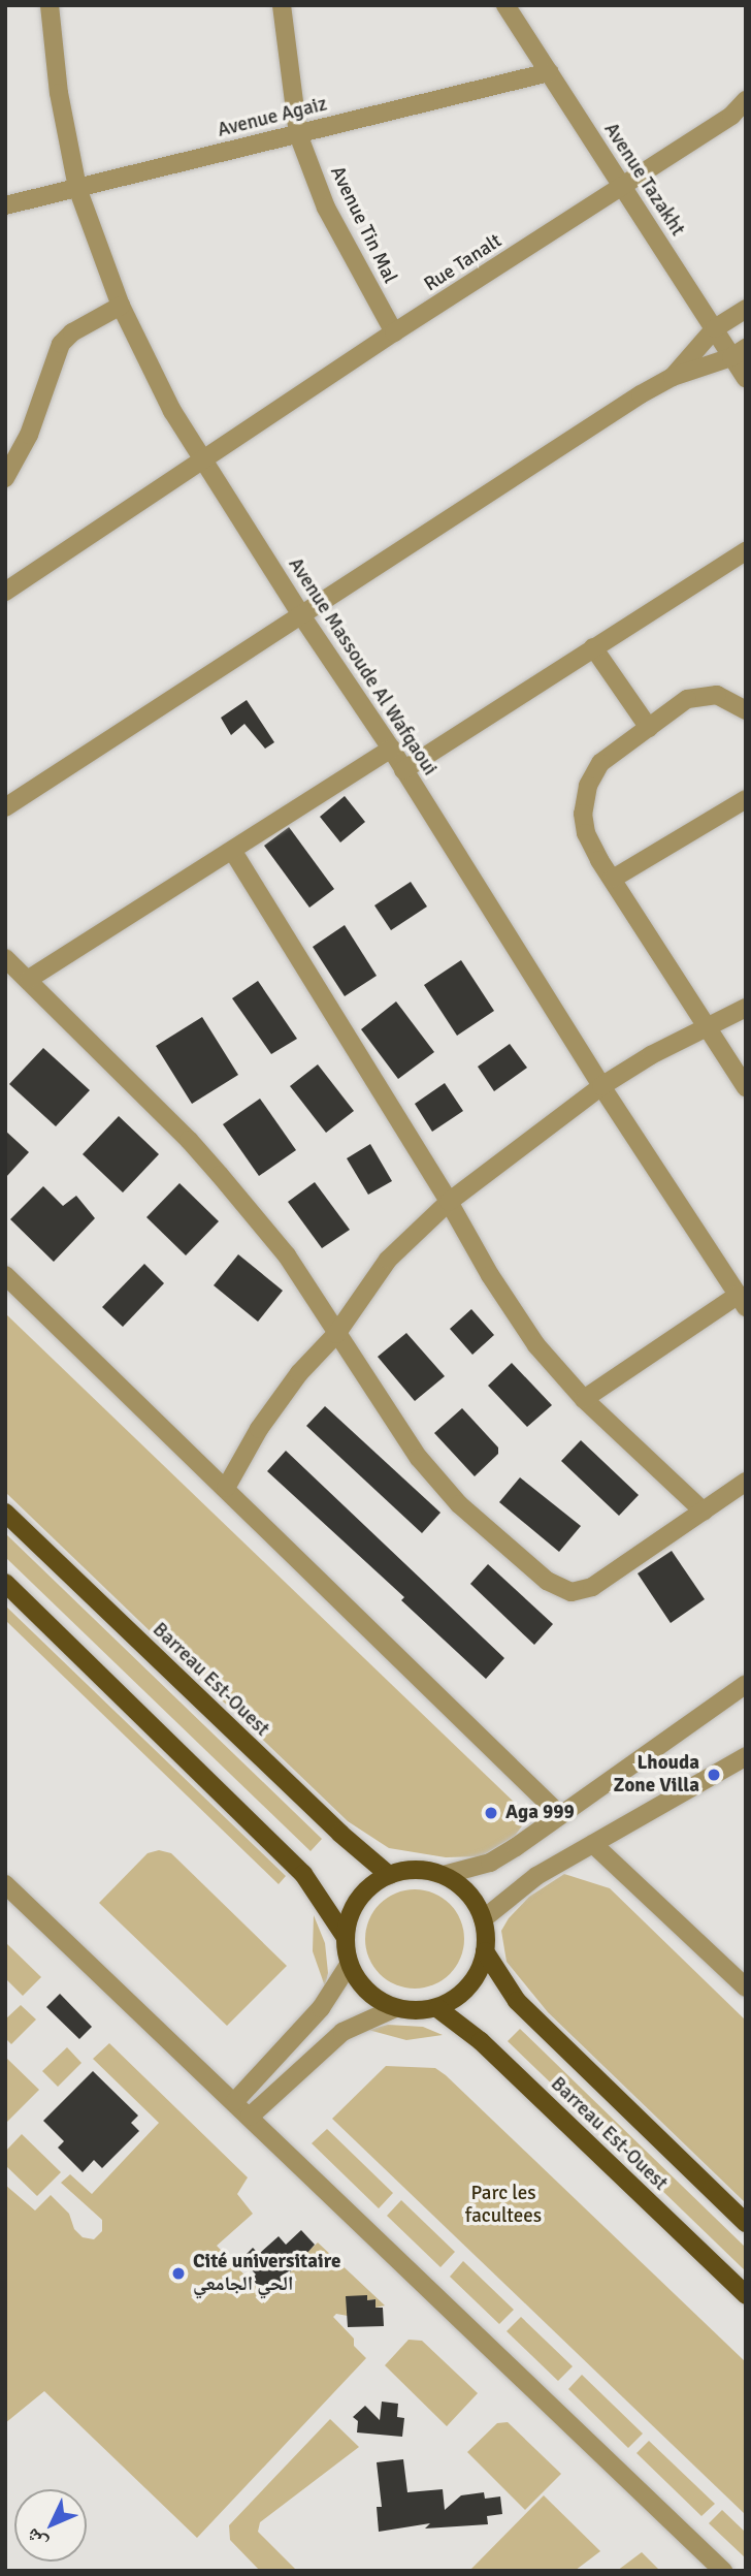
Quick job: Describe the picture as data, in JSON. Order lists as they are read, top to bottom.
{
  "streets": {
    "main road": ["Barreau Est-Ouest"],
    "street": [
      "Avenue Agaiz",
      "Avenue Tazakht",
      "Avenue Tin Mal",
      "Rue Tanalt",
      "Avenue Massoude Al Wafqaoui"
    ]
  },
  "crossings": [
    ["Avenue Agaiz", "Avenue Tazakht"],
    ["Avenue Agaiz", "Avenue Tin Mal"],
    ["Avenue Agaiz", "Avenue Massoude Al Wafqaoui"],
    ["Avenue Tazakht", "Rue Tanalt"],
    ["Avenue Tin Mal", "Rue Tanalt"],
    ["Rue Tanalt", "Avenue Massoude Al Wafqaoui"]
  ],
  "parks": ["Parc les facultees"],
  "places": ["Lhouda Zone Villa", "Aga 999", "Cité universitaire الحي الجامعي"],
  "north": "bottom left"
}
